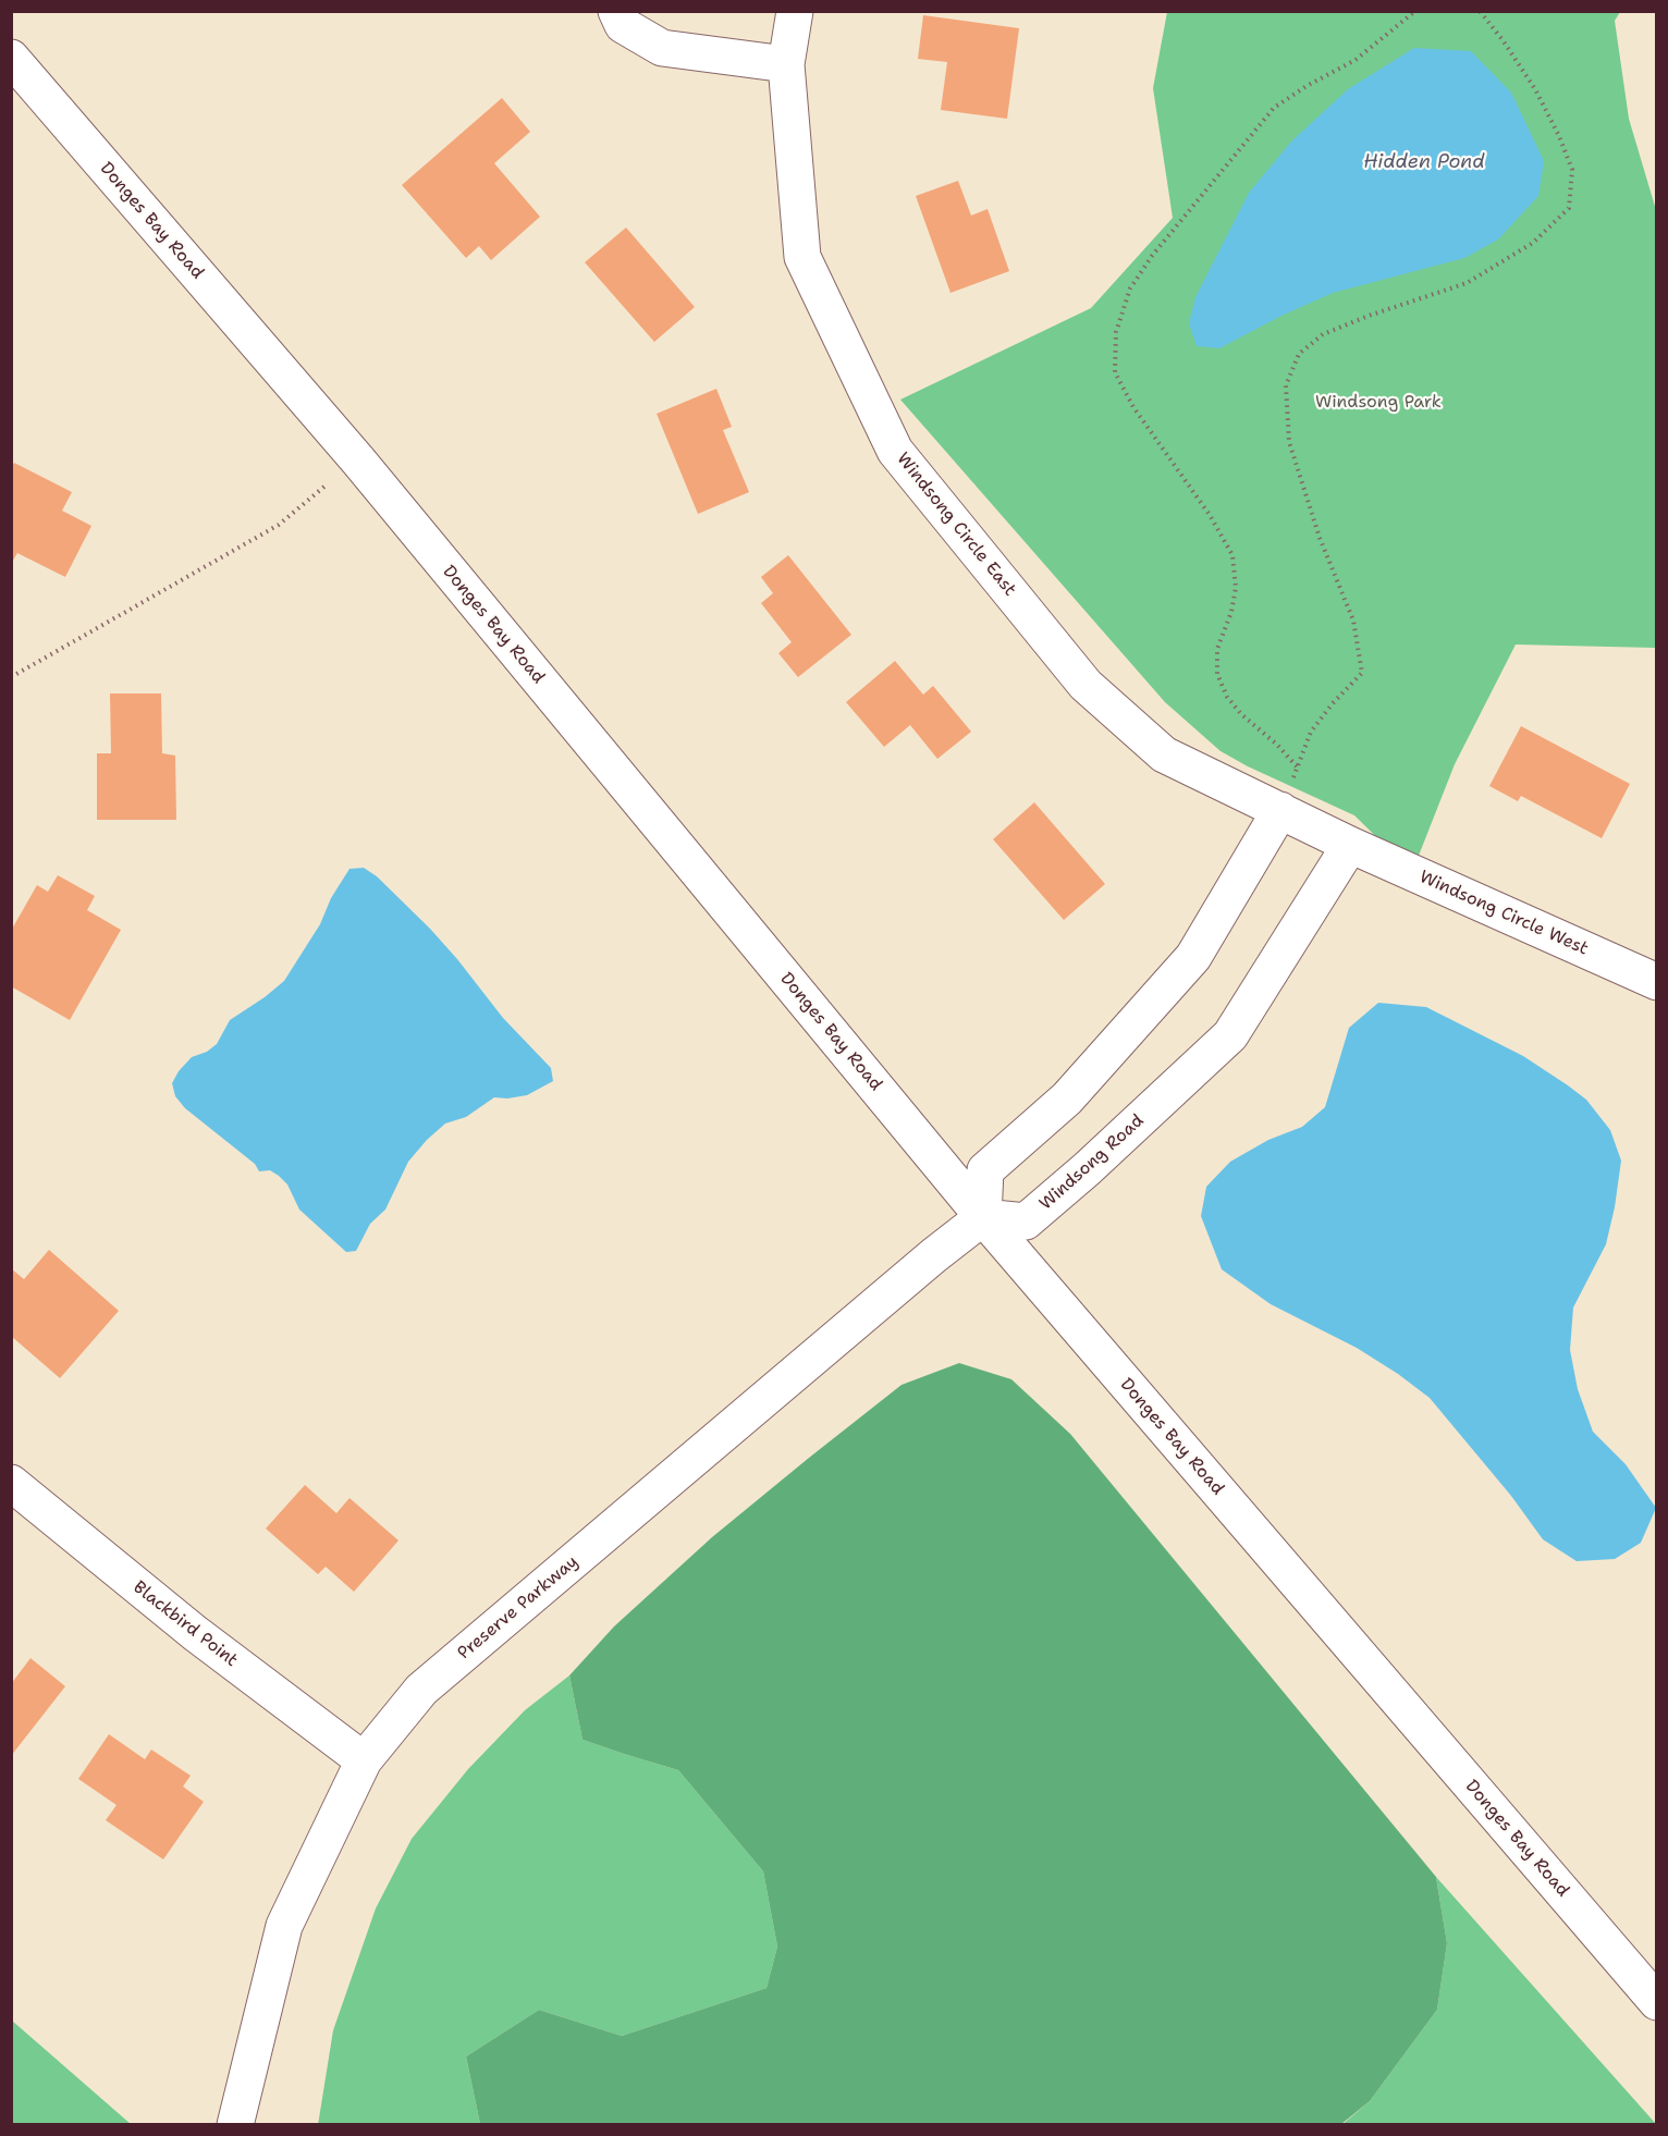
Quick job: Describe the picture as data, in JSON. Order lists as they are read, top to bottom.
{
  "streets": {
    "street": [
      "Donges Bay Road",
      "Windsong Circle East",
      "Windsong Circle West",
      "Windsong Road",
      "Preserve Parkway",
      "Blackbird Point"
    ]
  },
  "crossings": [
    ["Donges Bay Road", "Windsong Road"],
    ["Donges Bay Road", "Preserve Parkway"],
    ["Windsong Circle East", "Windsong Circle West"],
    ["Windsong Circle East", "Windsong Road"],
    ["Windsong Circle West", "Windsong Road"],
    ["Windsong Road", "Preserve Parkway"],
    ["Preserve Parkway", "Blackbird Point"]
  ],
  "water": ["Hidden Pond"],
  "parks": ["Windsong Park"]
}
